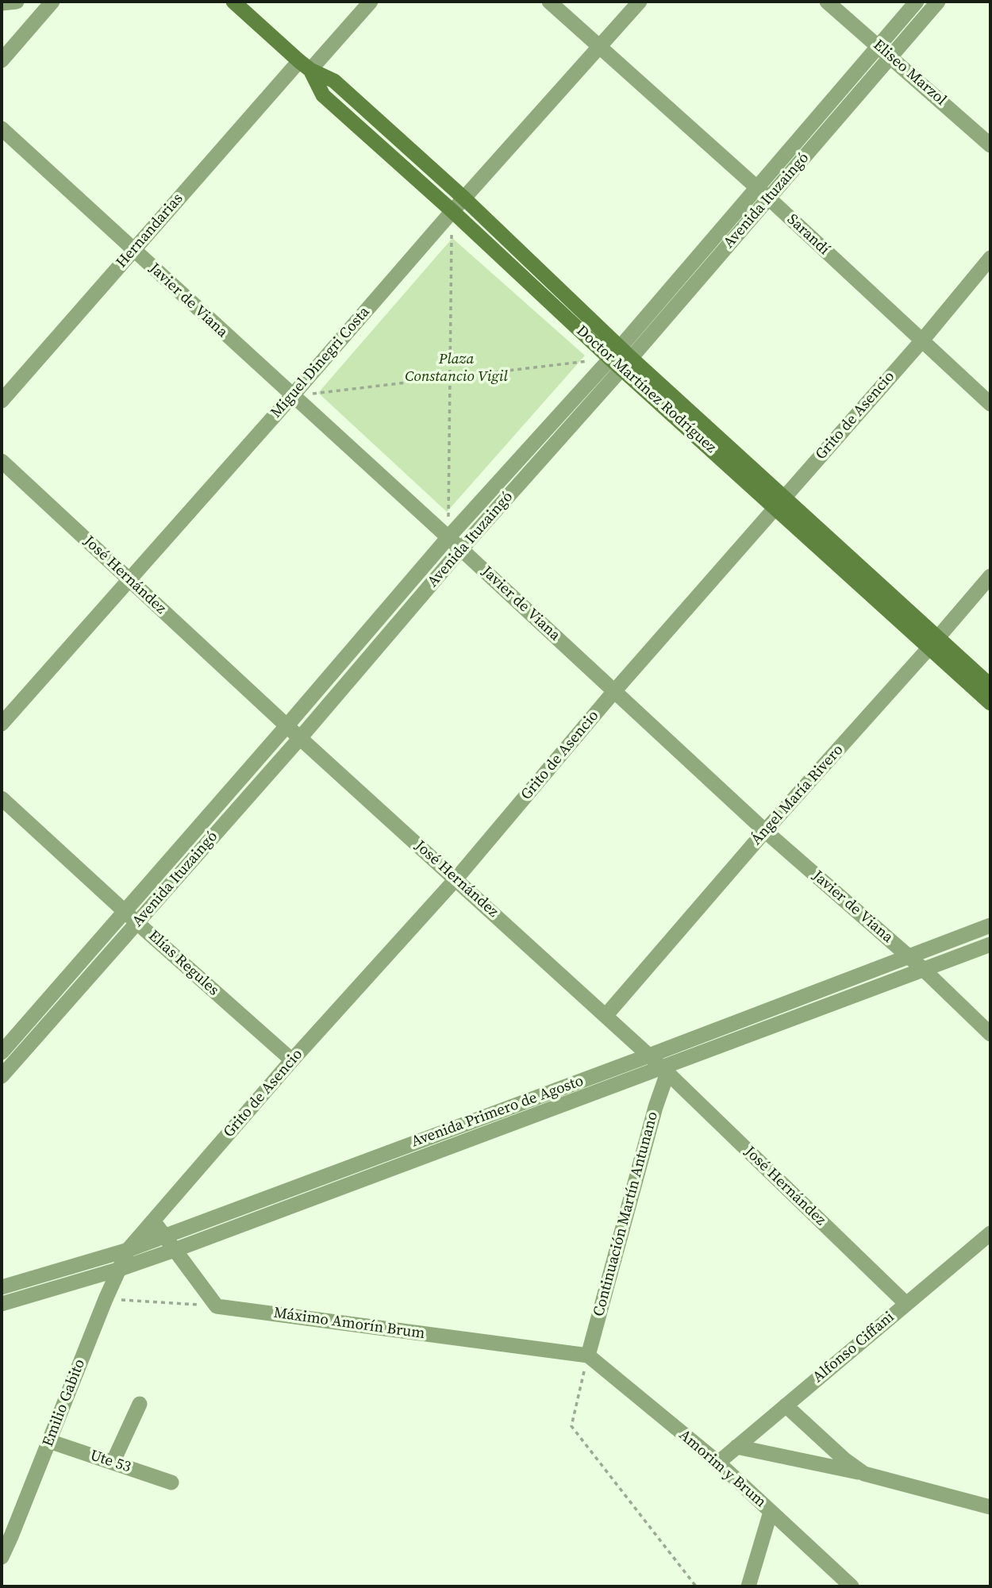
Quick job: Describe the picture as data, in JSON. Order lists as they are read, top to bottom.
{
  "streets": {
    "main road": ["Doctor Martínez Rodríguez"],
    "street": [
      "Eliseo Marzol",
      "Avenida Ituzaingó",
      "Hernandarias",
      "Sarandí",
      "Javier de Viana",
      "Miguel Dinegri Costa",
      "Grito de Asencio",
      "José Hernández",
      "Ángel María Rivero",
      "Elías Regules",
      "Avenida Primero de Agosto",
      "Continuación Martín Antunano",
      "Máximo Amorín Brum",
      "Alfonso Ciffani",
      "Emilio Gabito",
      "Ute 53",
      "Amorim y Brum"
    ]
  },
  "crossings": [
    ["Eliseo Marzol", "Avenida Ituzaingó"],
    ["Avenida Ituzaingó", "Sarandí"],
    ["Avenida Ituzaingó", "Javier de Viana"],
    ["Avenida Ituzaingó", "Doctor Martínez Rodríguez"],
    ["Avenida Ituzaingó", "José Hernández"],
    ["Avenida Ituzaingó", "Elías Regules"],
    ["Hernandarias", "Javier de Viana"],
    ["Hernandarias", "Doctor Martínez Rodríguez"],
    ["Sarandí", "Miguel Dinegri Costa"],
    ["Sarandí", "Grito de Asencio"],
    ["Javier de Viana", "Miguel Dinegri Costa"],
    ["Javier de Viana", "Grito de Asencio"],
    ["Javier de Viana", "Ángel María Rivero"],
    ["Javier de Viana", "Avenida Primero de Agosto"],
    ["Miguel Dinegri Costa", "Doctor Martínez Rodríguez"],
    ["Miguel Dinegri Costa", "José Hernández"],
    ["Doctor Martínez Rodríguez", "Grito de Asencio"],
    ["Doctor Martínez Rodríguez", "Ángel María Rivero"],
    ["Grito de Asencio", "José Hernández"],
    ["Grito de Asencio", "Elías Regules"],
    ["Grito de Asencio", "Avenida Primero de Agosto"],
    ["Grito de Asencio", "Emilio Gabito"],
    ["José Hernández", "Ángel María Rivero"],
    ["José Hernández", "Avenida Primero de Agosto"],
    ["José Hernández", "Continuación Martín Antunano"],
    ["José Hernández", "Alfonso Ciffani"],
    ["Avenida Primero de Agosto", "Continuación Martín Antunano"],
    ["Avenida Primero de Agosto", "Emilio Gabito"],
    ["Continuación Martín Antunano", "Máximo Amorín Brum"],
    ["Continuación Martín Antunano", "Amorim y Brum"],
    ["Máximo Amorín Brum", "Amorim y Brum"],
    ["Alfonso Ciffani", "Amorim y Brum"],
    ["Emilio Gabito", "Ute 53"]
  ],
  "parks": ["Plaza Constancio Vigil"]
}
